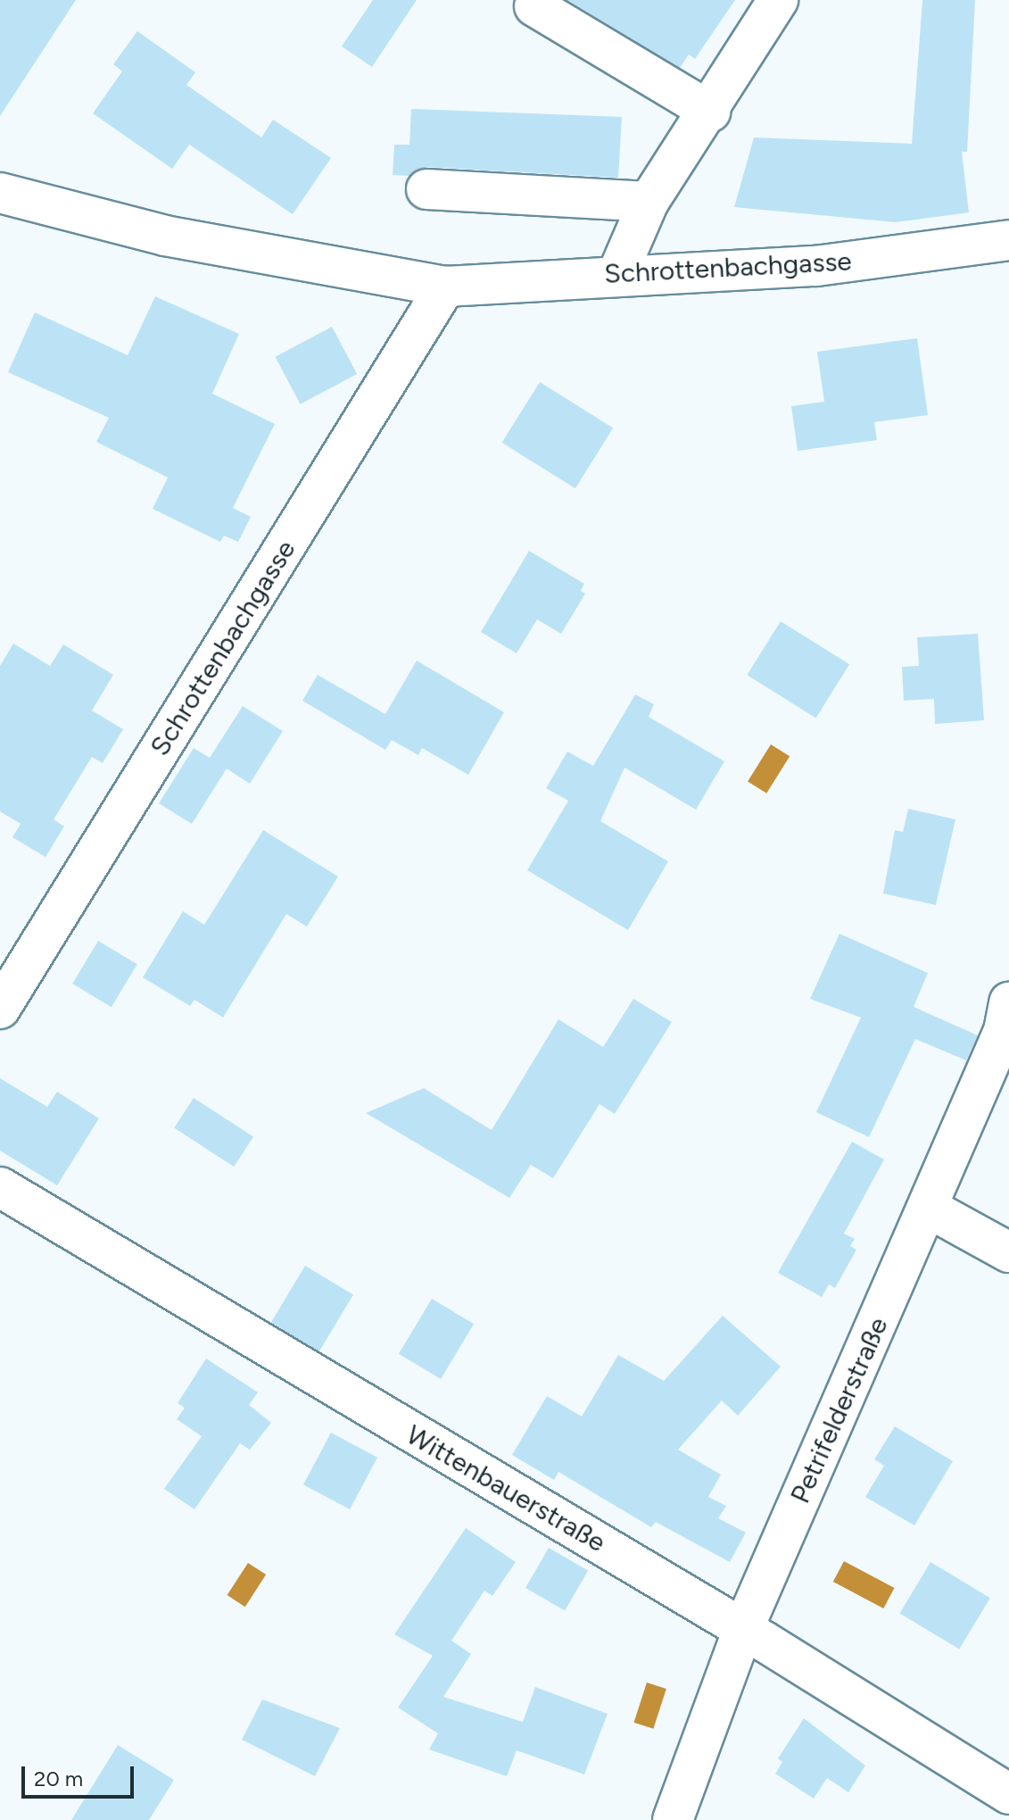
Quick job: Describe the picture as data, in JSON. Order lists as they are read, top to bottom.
{
  "streets": {
    "street": ["Schrottenbachgasse", "Petrifelderstraße", "Wittenbauerstraße"]
  },
  "crossings": [
    ["Petrifelderstraße", "Wittenbauerstraße"]
  ],
  "scale_bar": "20 m"
}
